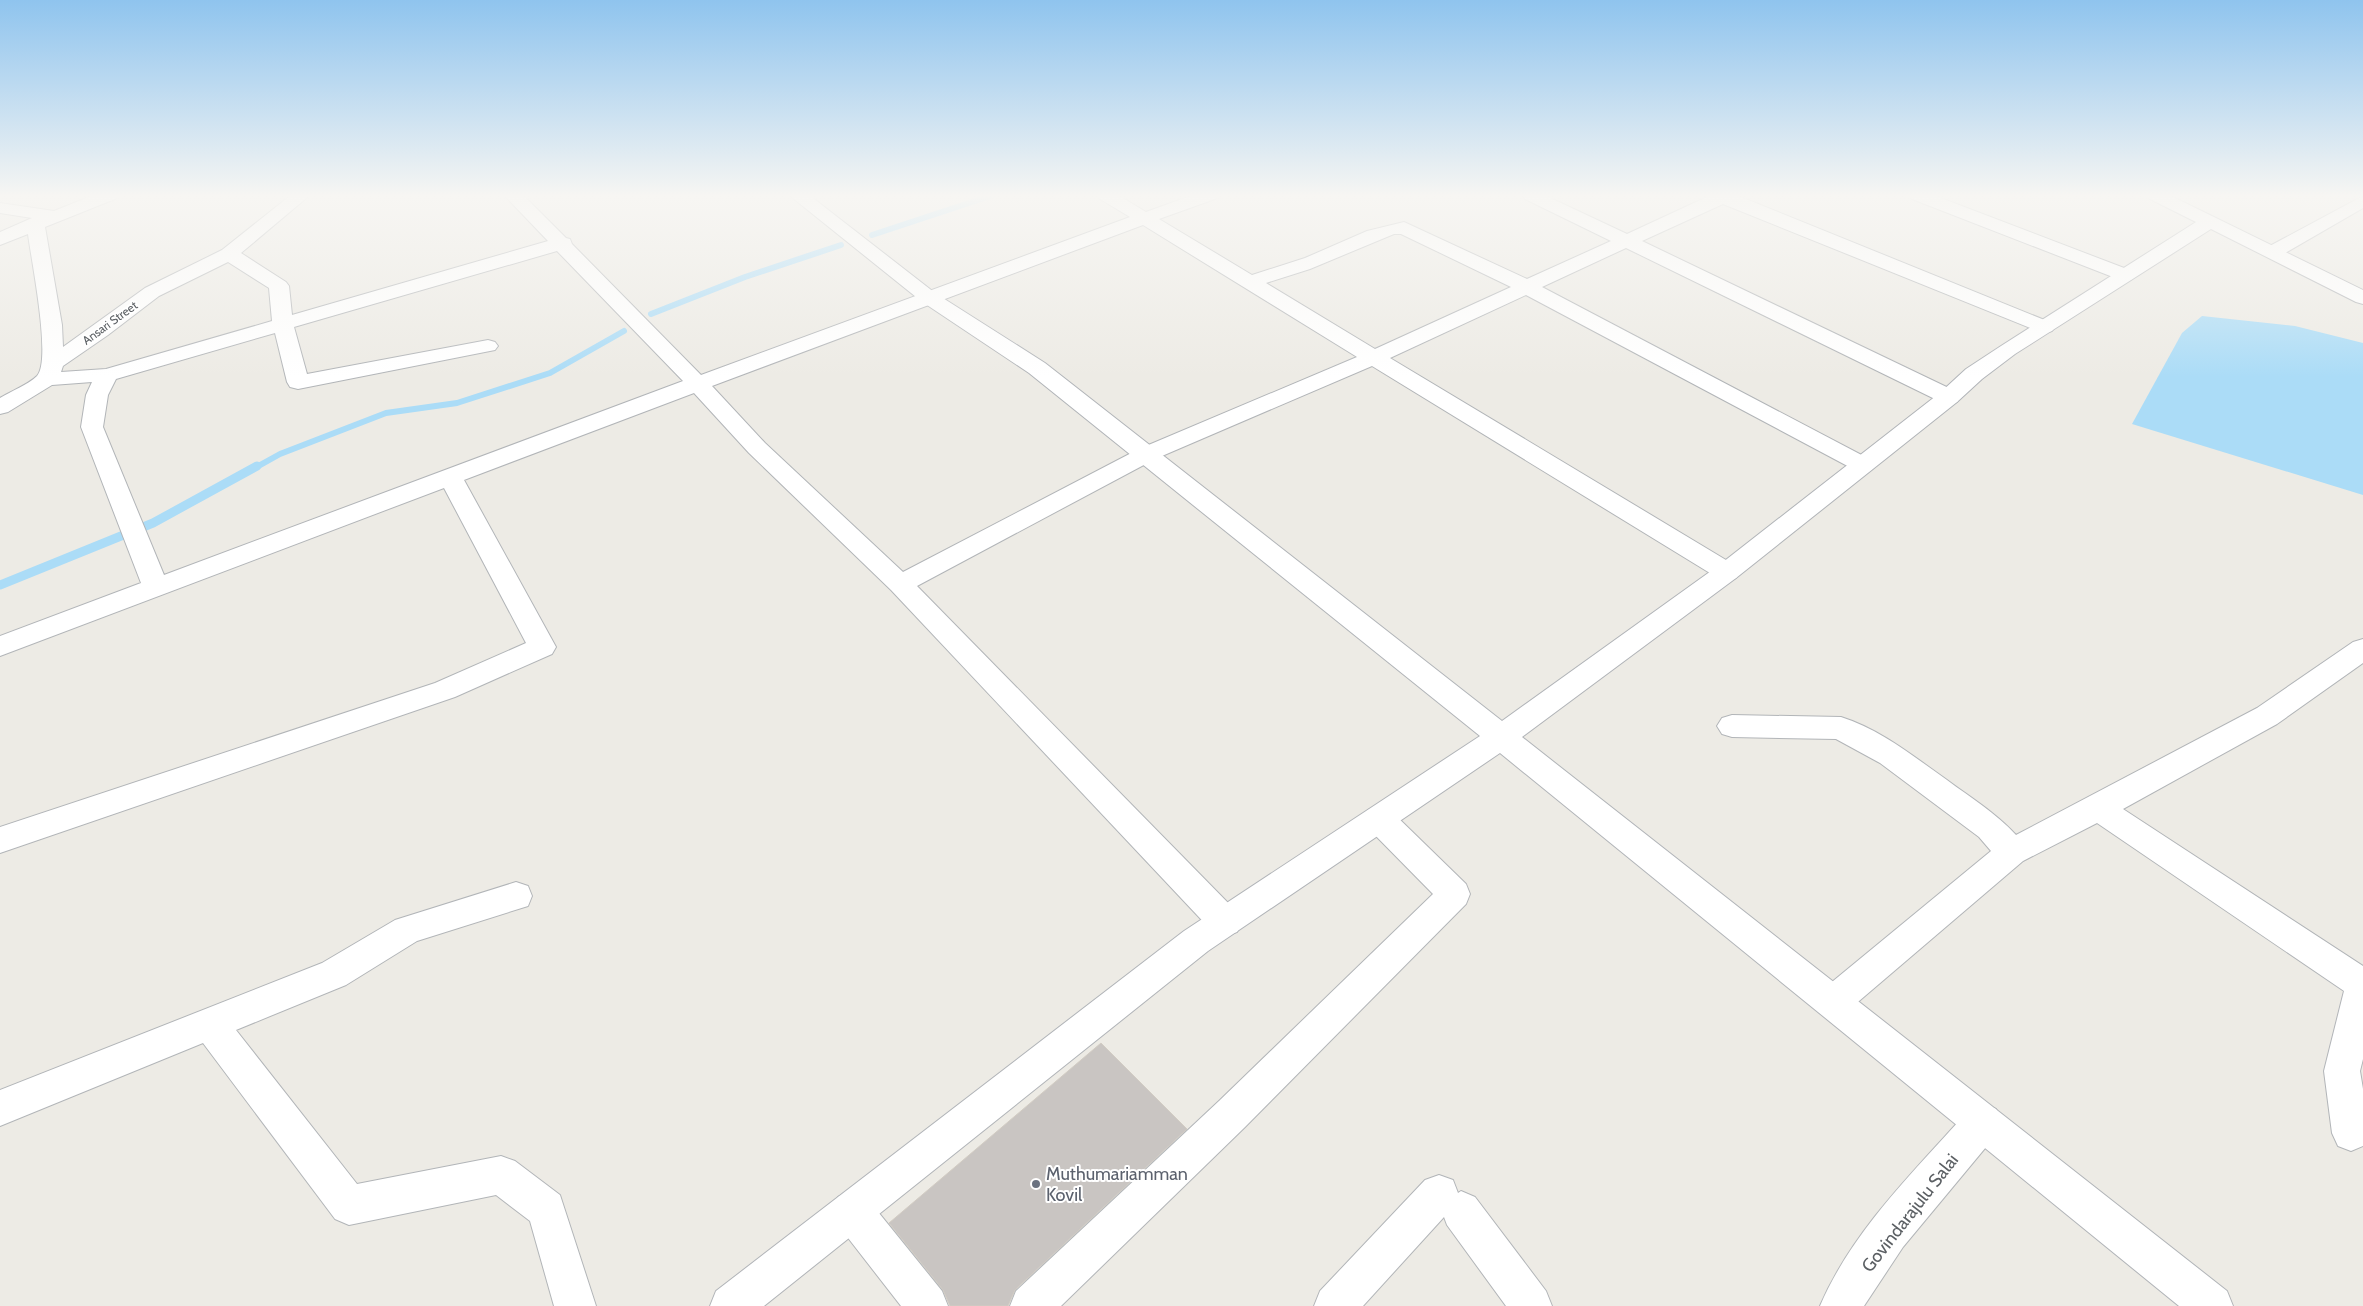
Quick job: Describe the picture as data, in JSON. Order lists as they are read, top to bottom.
{
  "streets": {
    "street": ["Ansari Street", "Govindarajulu Salai"]
  },
  "places": ["Muthumariamman Kovil"]
}
